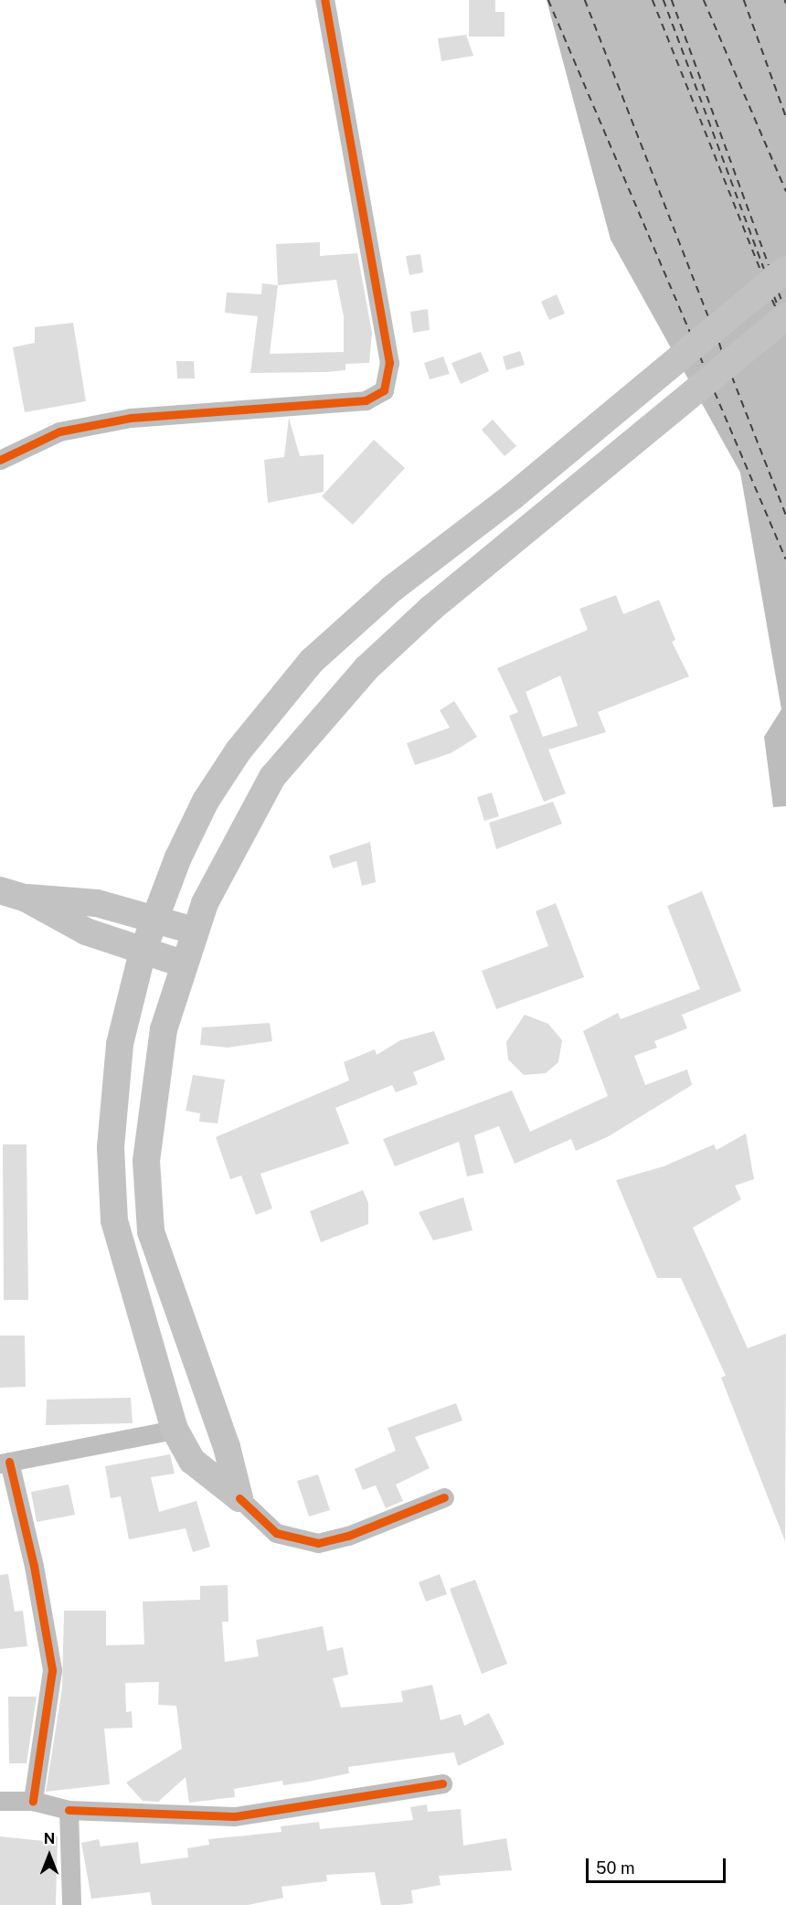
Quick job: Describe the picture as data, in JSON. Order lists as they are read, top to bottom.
{
  "scale_bar": "50 m",
  "north": "top"
}
